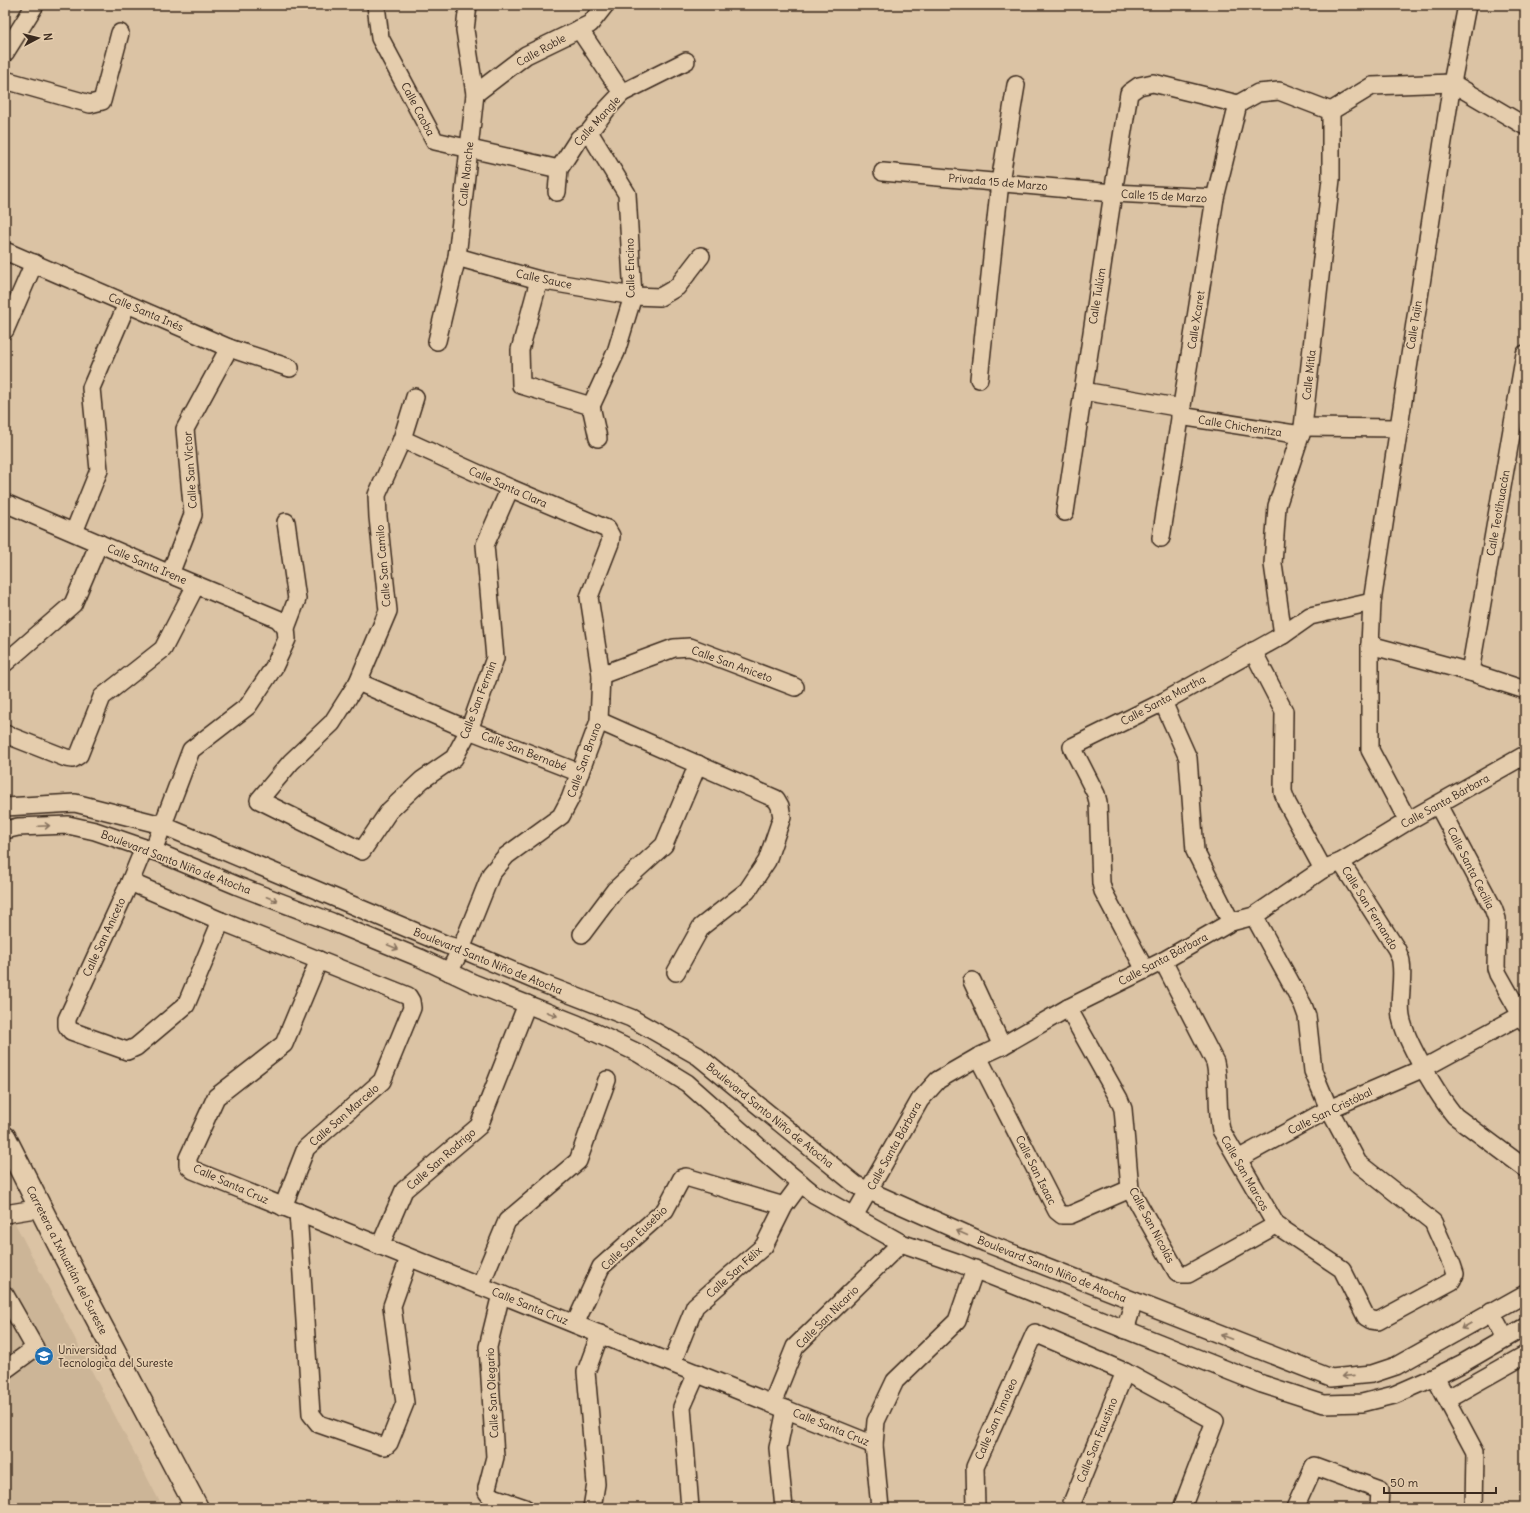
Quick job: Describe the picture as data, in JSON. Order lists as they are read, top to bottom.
{
  "streets": {
    "main road": ["Carretera a Ixhuatlán del Sureste"],
    "street": [
      "Calle Roble",
      "Calle Caoba",
      "Calle Mangle",
      "Calle Nanche",
      "Privada 15 de Marzo",
      "Calle 15 de Marzo",
      "Calle Encino",
      "Calle Sauce",
      "Calle Tulúm",
      "Calle Santa Inés",
      "Calle Xcaret",
      "Calle Tajín",
      "Calle Mitla",
      "Calle Chichenitza",
      "Calle San Víctor",
      "Calle Santa Clara",
      "Calle Teotihuacán",
      "Calle Santa Irene",
      "Calle San Camilo",
      "Calle San Aniceto",
      "Calle San Fermin",
      "Calle Santa Martha",
      "Calle San Bernabé",
      "Calle San Bruno",
      "Calle Santa Bárbara",
      "Boulevard Santo Niño de Atocha",
      "Calle Santa Cecilia",
      "Calle San Fernando",
      "Calle San Cristóbal",
      "Calle San Marcelo",
      "Calle San Rodrigo",
      "Calle San Isaac",
      "Calle San Marcos",
      "Calle Santa Cruz",
      "Calle San Nicolás",
      "Calle San Eusebio",
      "Calle San Félix",
      "Calle San Nicario",
      "Calle San Olegario",
      "Calle San Timoteo",
      "Calle San Faustino"
    ]
  },
  "crossings": [
    ["Calle Roble", "Calle Nanche"],
    ["Calle Caoba", "Calle Mangle"],
    ["Calle Caoba", "Calle Nanche"],
    ["Calle Mangle", "Calle Encino"],
    ["Calle Nanche", "Calle Sauce"],
    ["Privada 15 de Marzo", "Calle 15 de Marzo"],
    ["Privada 15 de Marzo", "Calle Tulúm"],
    ["Calle 15 de Marzo", "Calle Tulúm"],
    ["Calle 15 de Marzo", "Calle Xcaret"],
    ["Calle Encino", "Calle Sauce"],
    ["Calle Tulúm", "Calle Xcaret"],
    ["Calle Tulúm", "Calle Chichenitza"],
    ["Calle Santa Inés", "Calle San Víctor"],
    ["Calle Xcaret", "Calle Chichenitza"],
    ["Calle Tajín", "Calle Chichenitza"],
    ["Calle Tajín", "Calle Santa Martha"],
    ["Calle Tajín", "Calle Santa Bárbara"],
    ["Calle Mitla", "Calle Chichenitza"],
    ["Calle Mitla", "Calle Santa Martha"],
    ["Calle San Víctor", "Calle Santa Irene"],
    ["Calle Santa Clara", "Calle San Camilo"],
    ["Calle Santa Clara", "Calle San Fermin"],
    ["Calle Santa Clara", "Calle San Bruno"],
    ["Calle Santa Irene", "Calle San Aniceto"],
    ["Calle San Camilo", "Calle San Fermin"],
    ["Calle San Camilo", "Calle San Bernabé"],
    ["Calle San Aniceto", "Calle San Bruno"],
    ["Calle San Aniceto", "Boulevard Santo Niño de Atocha"],
    ["Calle San Fermin", "Calle San Bernabé"],
    ["Calle Santa Martha", "Calle Santa Bárbara"],
    ["Calle Santa Martha", "Calle San Fernando"],
    ["Calle San Bernabé", "Calle San Bruno"],
    ["Calle San Bruno", "Boulevard Santo Niño de Atocha"],
    ["Calle Santa Bárbara", "Boulevard Santo Niño de Atocha"],
    ["Calle Santa Bárbara", "Calle Santa Cecilia"],
    ["Calle Santa Bárbara", "Calle San Fernando"],
    ["Calle Santa Bárbara", "Calle San Isaac"],
    ["Calle Santa Bárbara", "Calle San Marcos"],
    ["Calle Santa Bárbara", "Calle San Nicolás"],
    ["Boulevard Santo Niño de Atocha", "Calle San Rodrigo"],
    ["Boulevard Santo Niño de Atocha", "Calle San Félix"],
    ["Boulevard Santo Niño de Atocha", "Calle San Nicario"],
    ["Calle Santa Cecilia", "Calle San Cristóbal"],
    ["Calle San Fernando", "Calle San Cristóbal"],
    ["Calle San Cristóbal", "Calle San Marcos"],
    ["Calle San Marcelo", "Calle Santa Cruz"],
    ["Calle San Rodrigo", "Calle Santa Cruz"],
    ["Calle San Isaac", "Calle San Nicolás"],
    ["Calle San Marcos", "Calle San Nicolás"],
    ["Calle Santa Cruz", "Calle San Eusebio"],
    ["Calle Santa Cruz", "Calle San Félix"],
    ["Calle Santa Cruz", "Calle San Nicario"],
    ["Calle Santa Cruz", "Calle San Olegario"],
    ["Calle San Eusebio", "Calle San Félix"],
    ["Calle San Timoteo", "Calle San Faustino"]
  ],
  "places": {
    "school or university": ["Universidad Tecnologica del Sureste"]
  },
  "scale_bar": "50 m",
  "north": "right"
}
